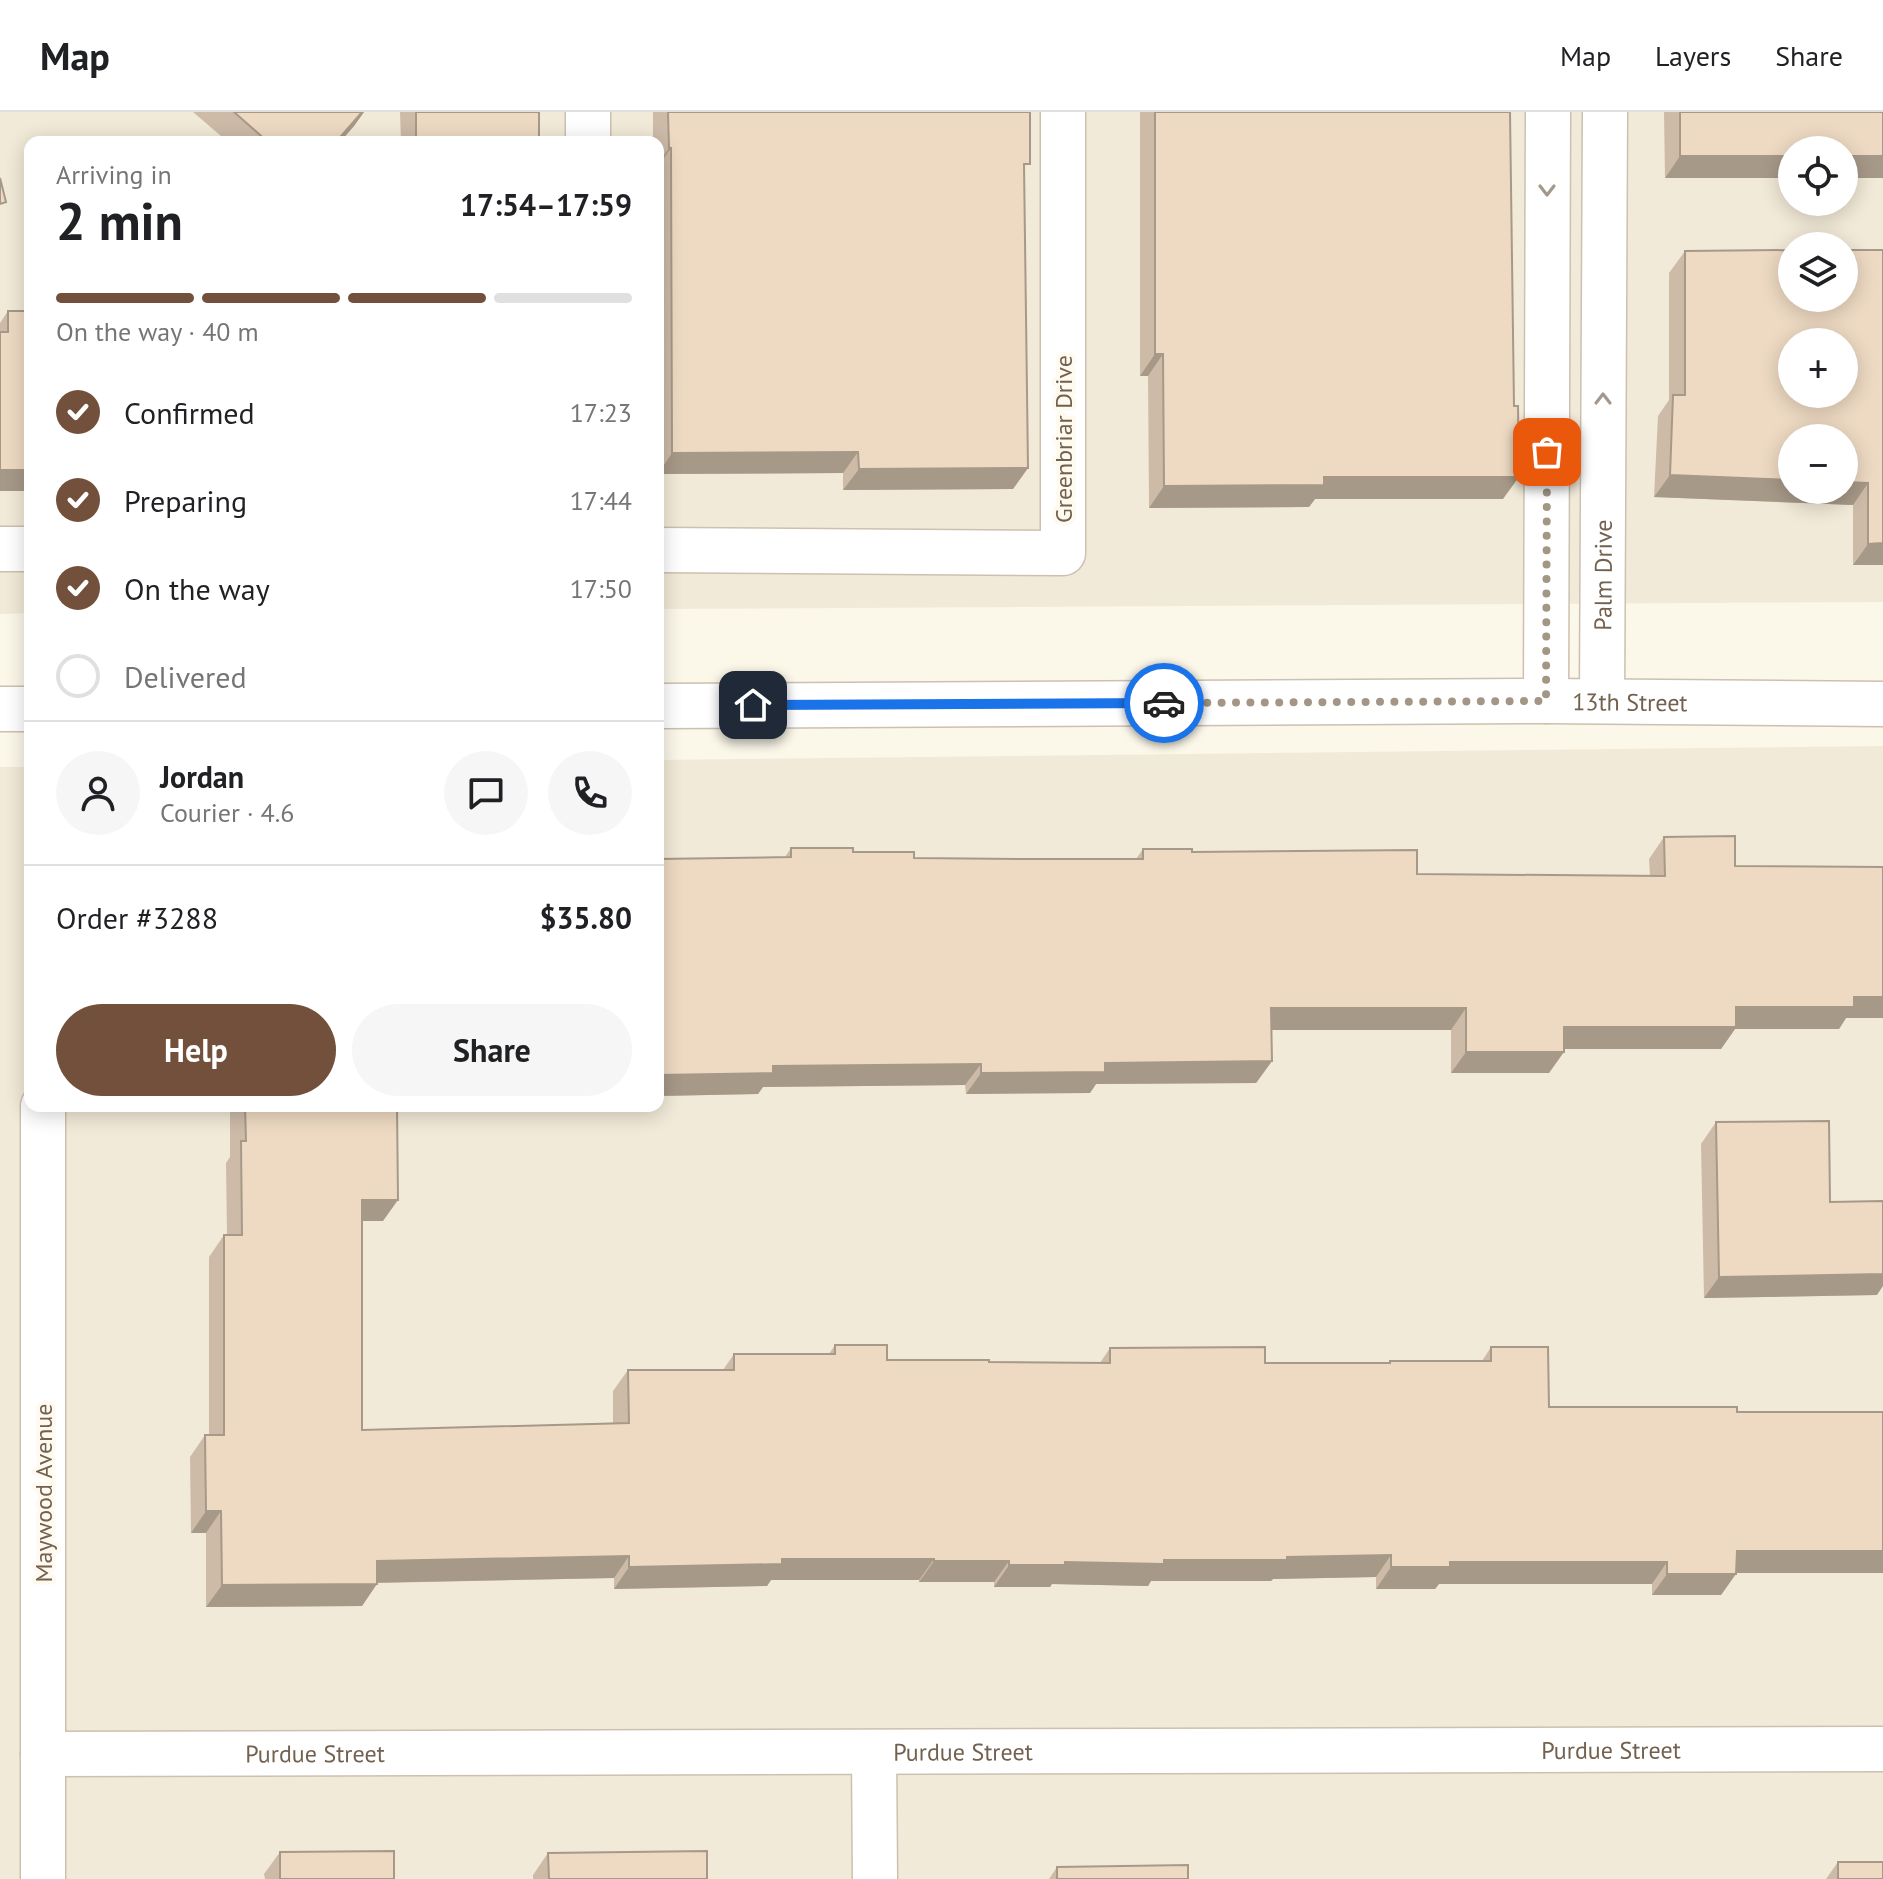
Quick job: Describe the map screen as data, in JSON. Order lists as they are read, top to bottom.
{
  "streets": {
    "street": [
      "Greenbriar Drive",
      "Palm Drive",
      "13th Street",
      "Maywood Avenue",
      "Purdue Street"
    ]
  },
  "crossings": [
    ["Palm Drive", "13th Street"],
    ["Maywood Avenue", "Purdue Street"]
  ],
  "page": {
    "header": "Map",
    "nav": ["Map", "Layers", "Share"],
    "map_buttons": ["+", "−"],
    "heading": ["2 min", "Arriving in", "17:54–17:59"],
    "panel": [
      "Jordan",
      "Courier · 4.6",
      "Order #3288",
      "$35.80"
    ],
    "bar": "On the way · 40 m",
    "list": [
      ["Confirmed", "17:23"],
      ["Preparing", "17:44"],
      ["On the way", "17:50"],
      "Delivered"
    ],
    "buttons": ["Help", "Share"]
  }
}
